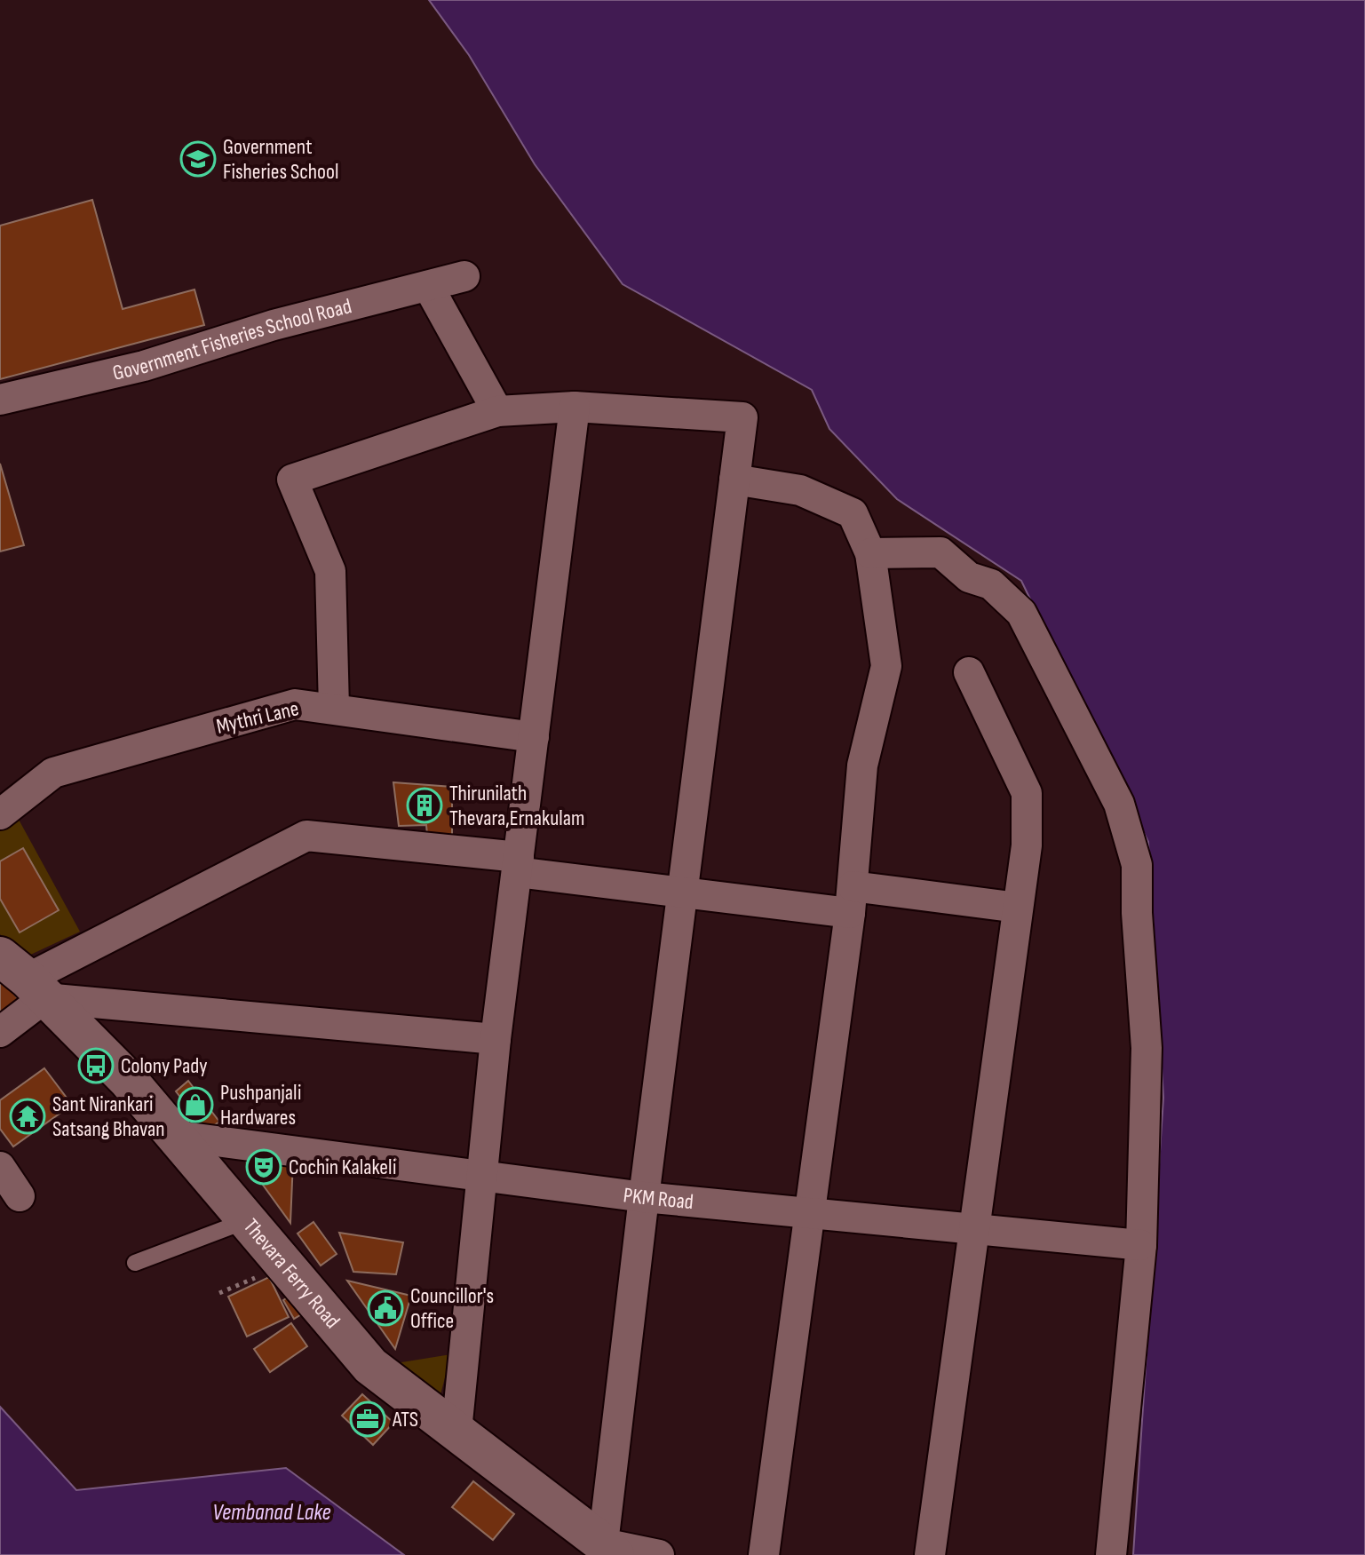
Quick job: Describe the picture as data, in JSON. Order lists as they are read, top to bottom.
{
  "streets": {
    "street": [
      "Government Fisheries School Road",
      "Mythri Lane",
      "PKM Road",
      "Thevara Ferry Road"
    ]
  },
  "crossings": [
    ["PKM Road", "Thevara Ferry Road"]
  ],
  "water": ["Vembanad Lake"],
  "places": {
    "school or university": ["Government Fisheries School"],
    "building": ["Thirunilath Thevara,Ernakulam"],
    "bus stop": ["Colony Pady"],
    "shop": ["Pushpanjali Hardwares"],
    "temple": ["Sant Nirankari Satsang Bhavan"],
    "theatre": ["Cochin Kalakeli"],
    "public building": ["Councillor's Office"],
    "office": ["ATS"]
  }
}
